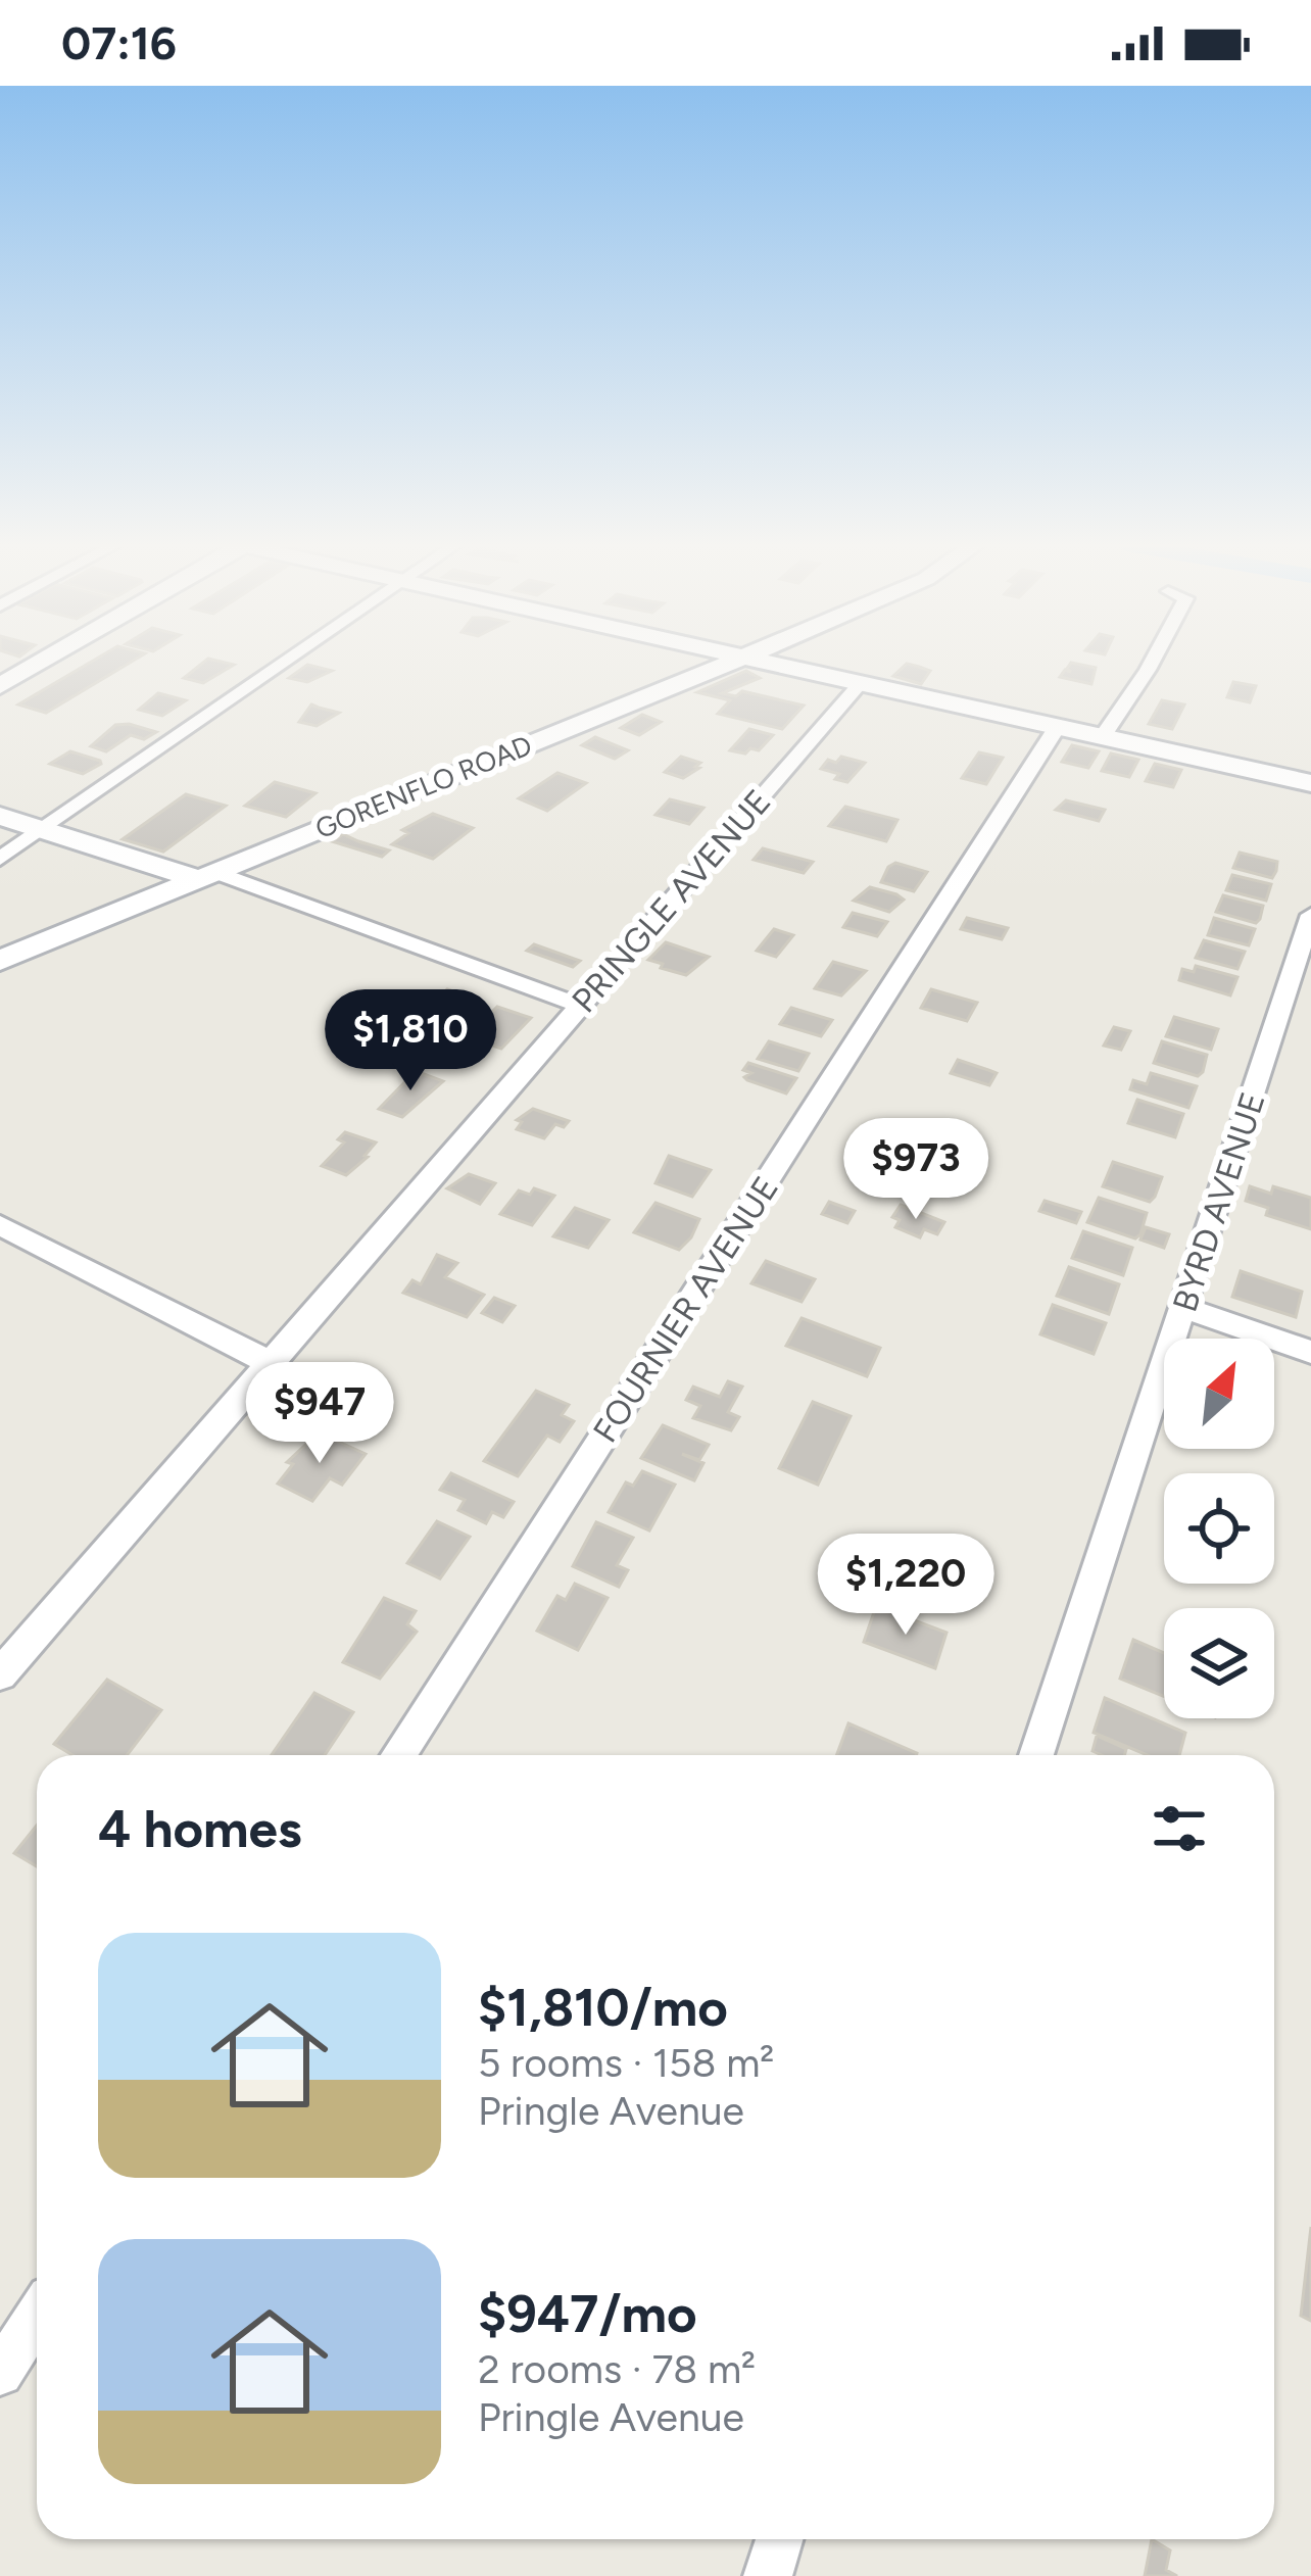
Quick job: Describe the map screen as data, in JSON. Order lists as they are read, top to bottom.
{
  "streets": {
    "main road": ["GORENFLO ROAD"],
    "street": ["PRINGLE AVENUE", "BYRD AVENUE", "FOURNIER AVENUE"]
  },
  "north": "top right",
  "page": {
    "status": "07:16",
    "price": [
      "$1,810",
      "$973",
      "$947",
      "$1,220"
    ],
    "heading": "4 homes",
    "list": [
      {
        "name": "$1,810/mo",
        "note": "5 rooms · 158 m² · Pringle Avenue"
      },
      {
        "name": "$947/mo",
        "note": "2 rooms · 78 m² · Pringle Avenue"
      }
    ]
  }
}
